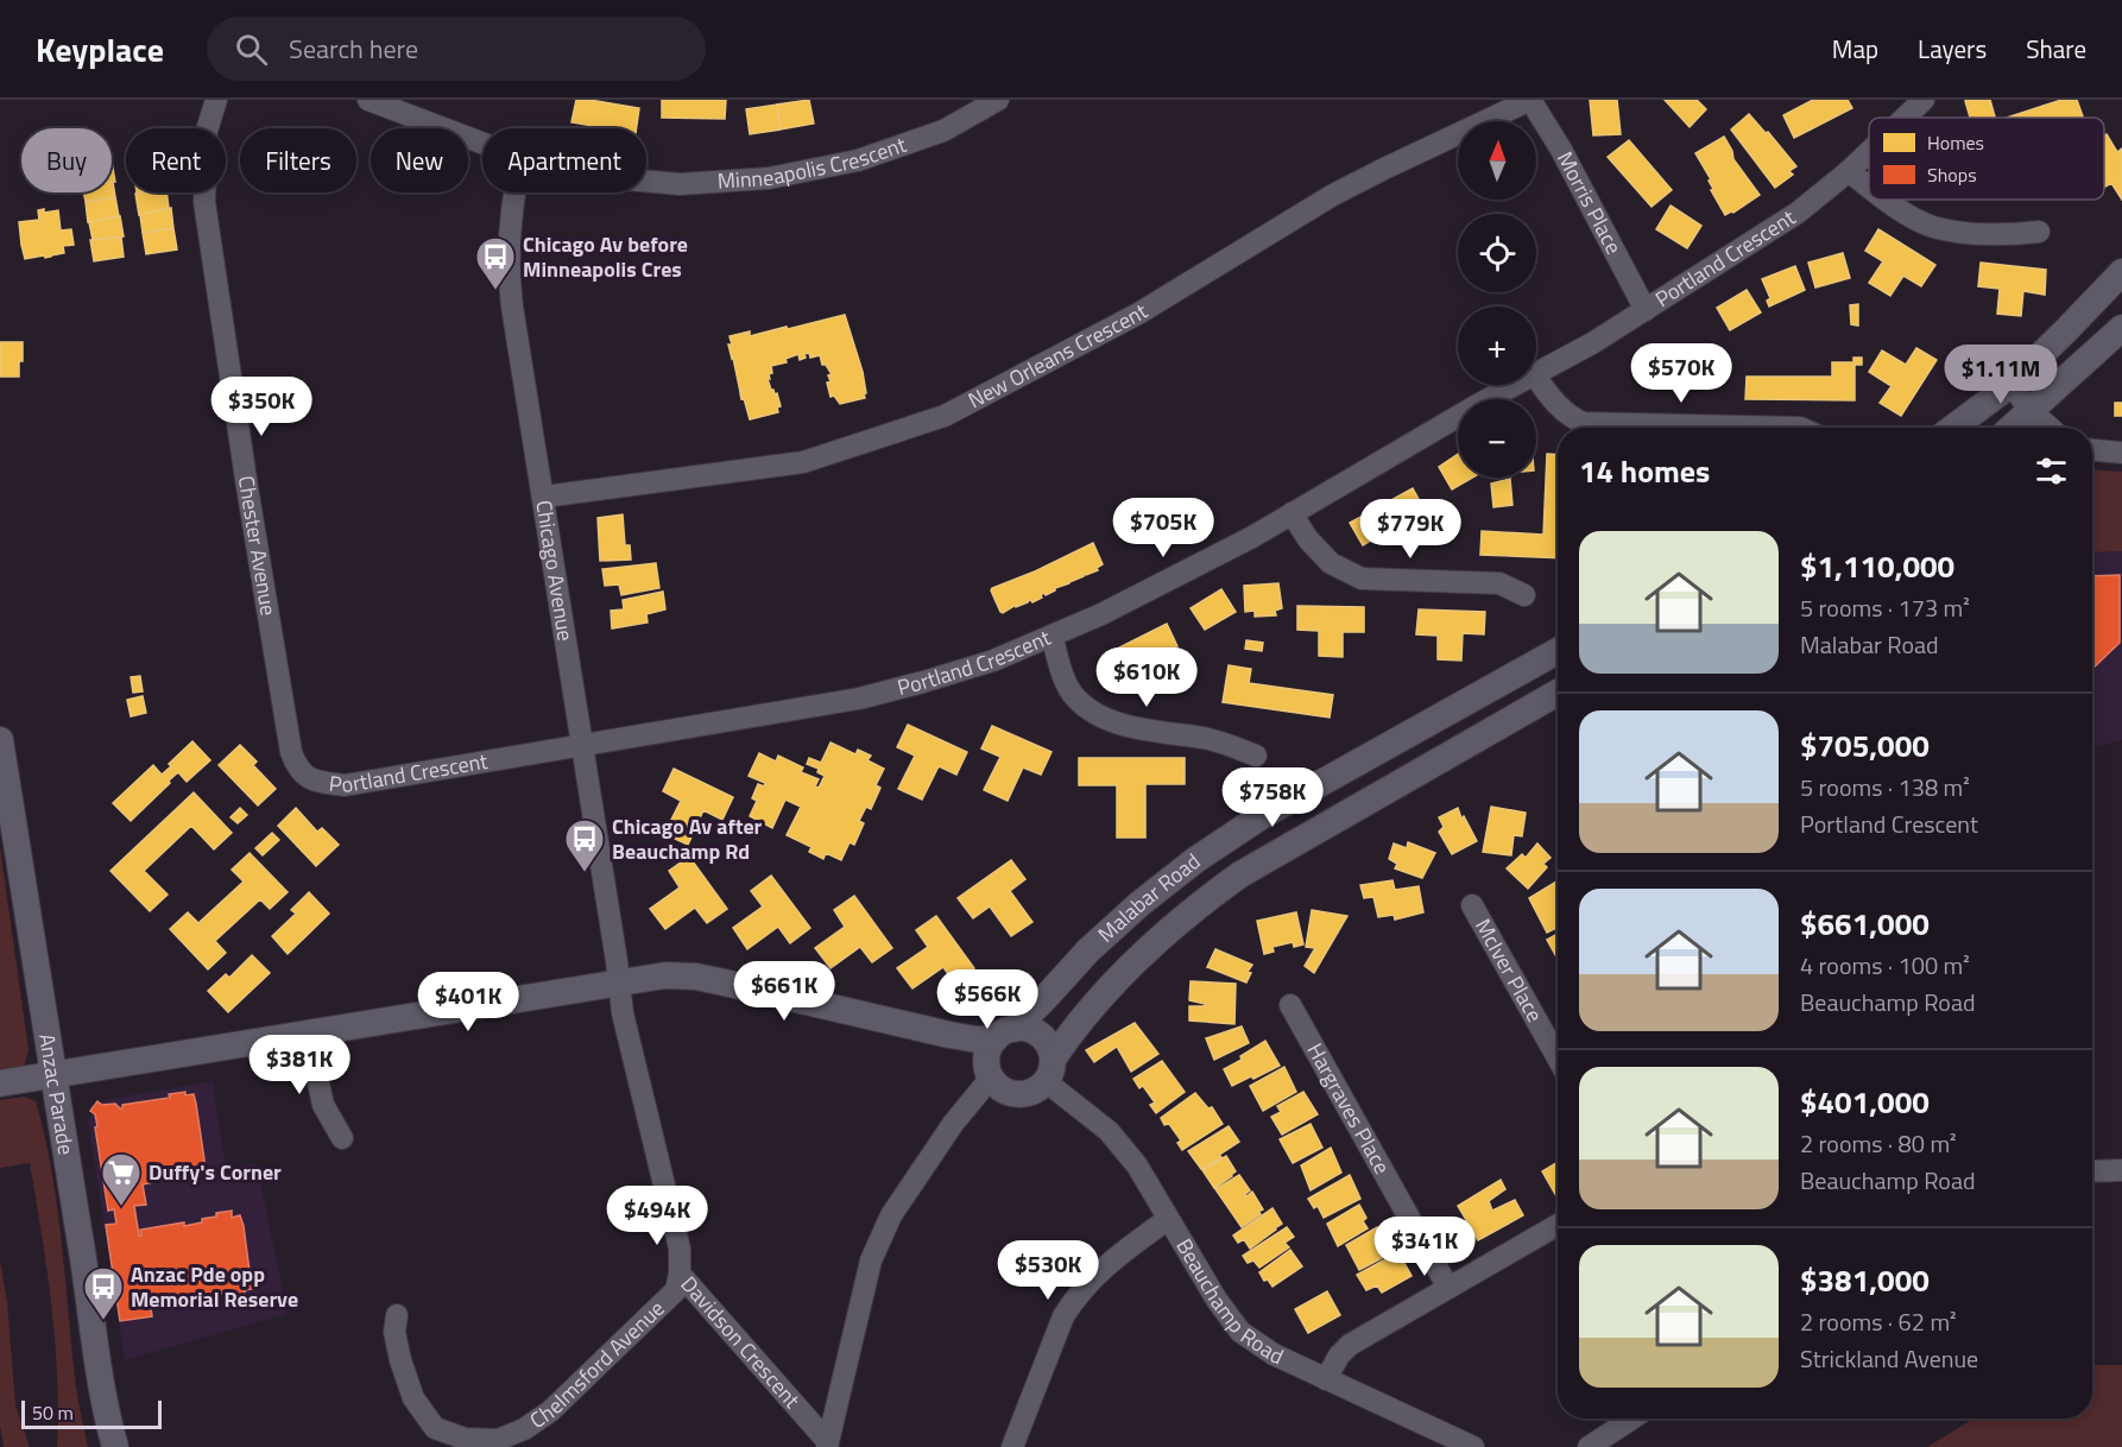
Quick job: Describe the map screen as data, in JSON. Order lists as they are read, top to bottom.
{
  "streets": {
    "main road": ["Malabar Road", "Anzac Parade"],
    "street": [
      "Minneapolis Crescent",
      "Morris Place",
      "Portland Crescent",
      "New Orleans Crescent",
      "Chester Avenue",
      "Chicago Avenue",
      "McIver Place",
      "Hargraves Place",
      "Beauchamp Road",
      "Davidson Crescent",
      "Chelmsford Avenue"
    ]
  },
  "crossings": [
    ["Morris Place", "Portland Crescent"],
    ["Morris Place", "New Orleans Crescent"],
    ["Portland Crescent", "Chester Avenue"],
    ["Portland Crescent", "Chicago Avenue"],
    ["New Orleans Crescent", "Chicago Avenue"],
    ["Chicago Avenue", "Davidson Crescent"],
    ["Malabar Road", "Beauchamp Road"],
    ["Davidson Crescent", "Chelmsford Avenue"]
  ],
  "places": {
    "bus stop": ["Chicago Av before Minneapolis Cres", "Chicago Av after Beauchamp Rd", "Anzac Pde opp Memorial Reserve"],
    "supermarket": ["Duffy's Corner"]
  },
  "legend": ["Homes", "Shops"],
  "scale_bar": "50 m",
  "north": "top",
  "page": {
    "header": "Keyplace",
    "search": "Search here",
    "nav": ["Map", "Layers", "Share"],
    "map_buttons": ["+", "−"],
    "chip": [
      "Buy",
      "Rent",
      "Filters",
      "New",
      "Apartment"
    ],
    "price": [
      "$570K",
      "$1.11M",
      "$350K",
      "$705K",
      "$779K",
      "$610K",
      "$758K",
      "$661K",
      "$566K",
      "$401K",
      "$381K",
      "$494K",
      "$341K",
      "$530K"
    ],
    "heading": "14 homes",
    "list": [
      {
        "name": "$1,110,000",
        "note": "5 rooms · 173 m² · Malabar Road"
      },
      {
        "name": "$705,000",
        "note": "5 rooms · 138 m² · Portland Crescent"
      },
      {
        "name": "$661,000",
        "note": "4 rooms · 100 m² · Beauchamp Road"
      },
      {
        "name": "$401,000",
        "note": "2 rooms · 80 m² · Beauchamp Road"
      },
      {
        "name": "$381,000",
        "note": "2 rooms · 62 m² · Strickland Avenue"
      }
    ],
    "scale": "50 m"
  }
}
